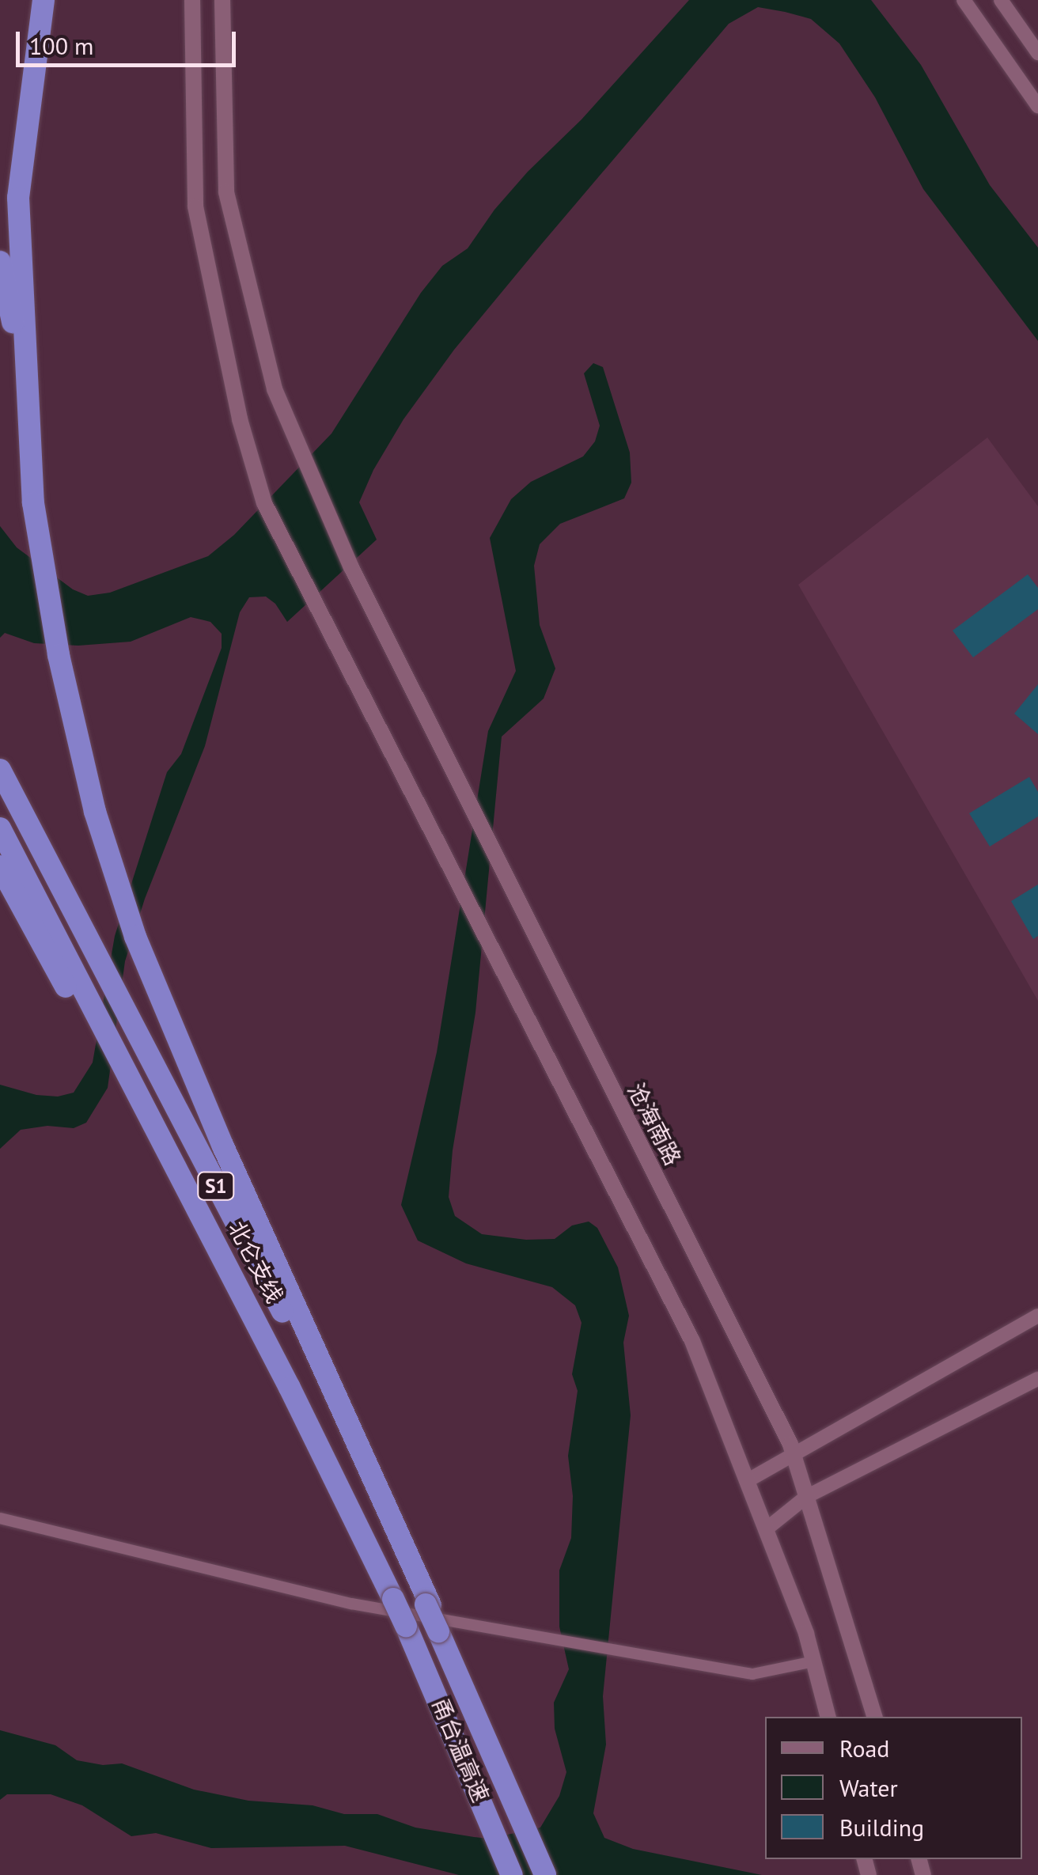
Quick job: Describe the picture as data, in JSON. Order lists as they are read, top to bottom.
{
  "streets": {
    "highway": ["S1", "北仑支线", "甬台温高速"],
    "main road": ["沧海南路"]
  },
  "crossings": [
    ["北仑支线", "甬台温高速"]
  ],
  "legend": ["Road", "Water", "Building"],
  "scale_bar": "100 m"
}
